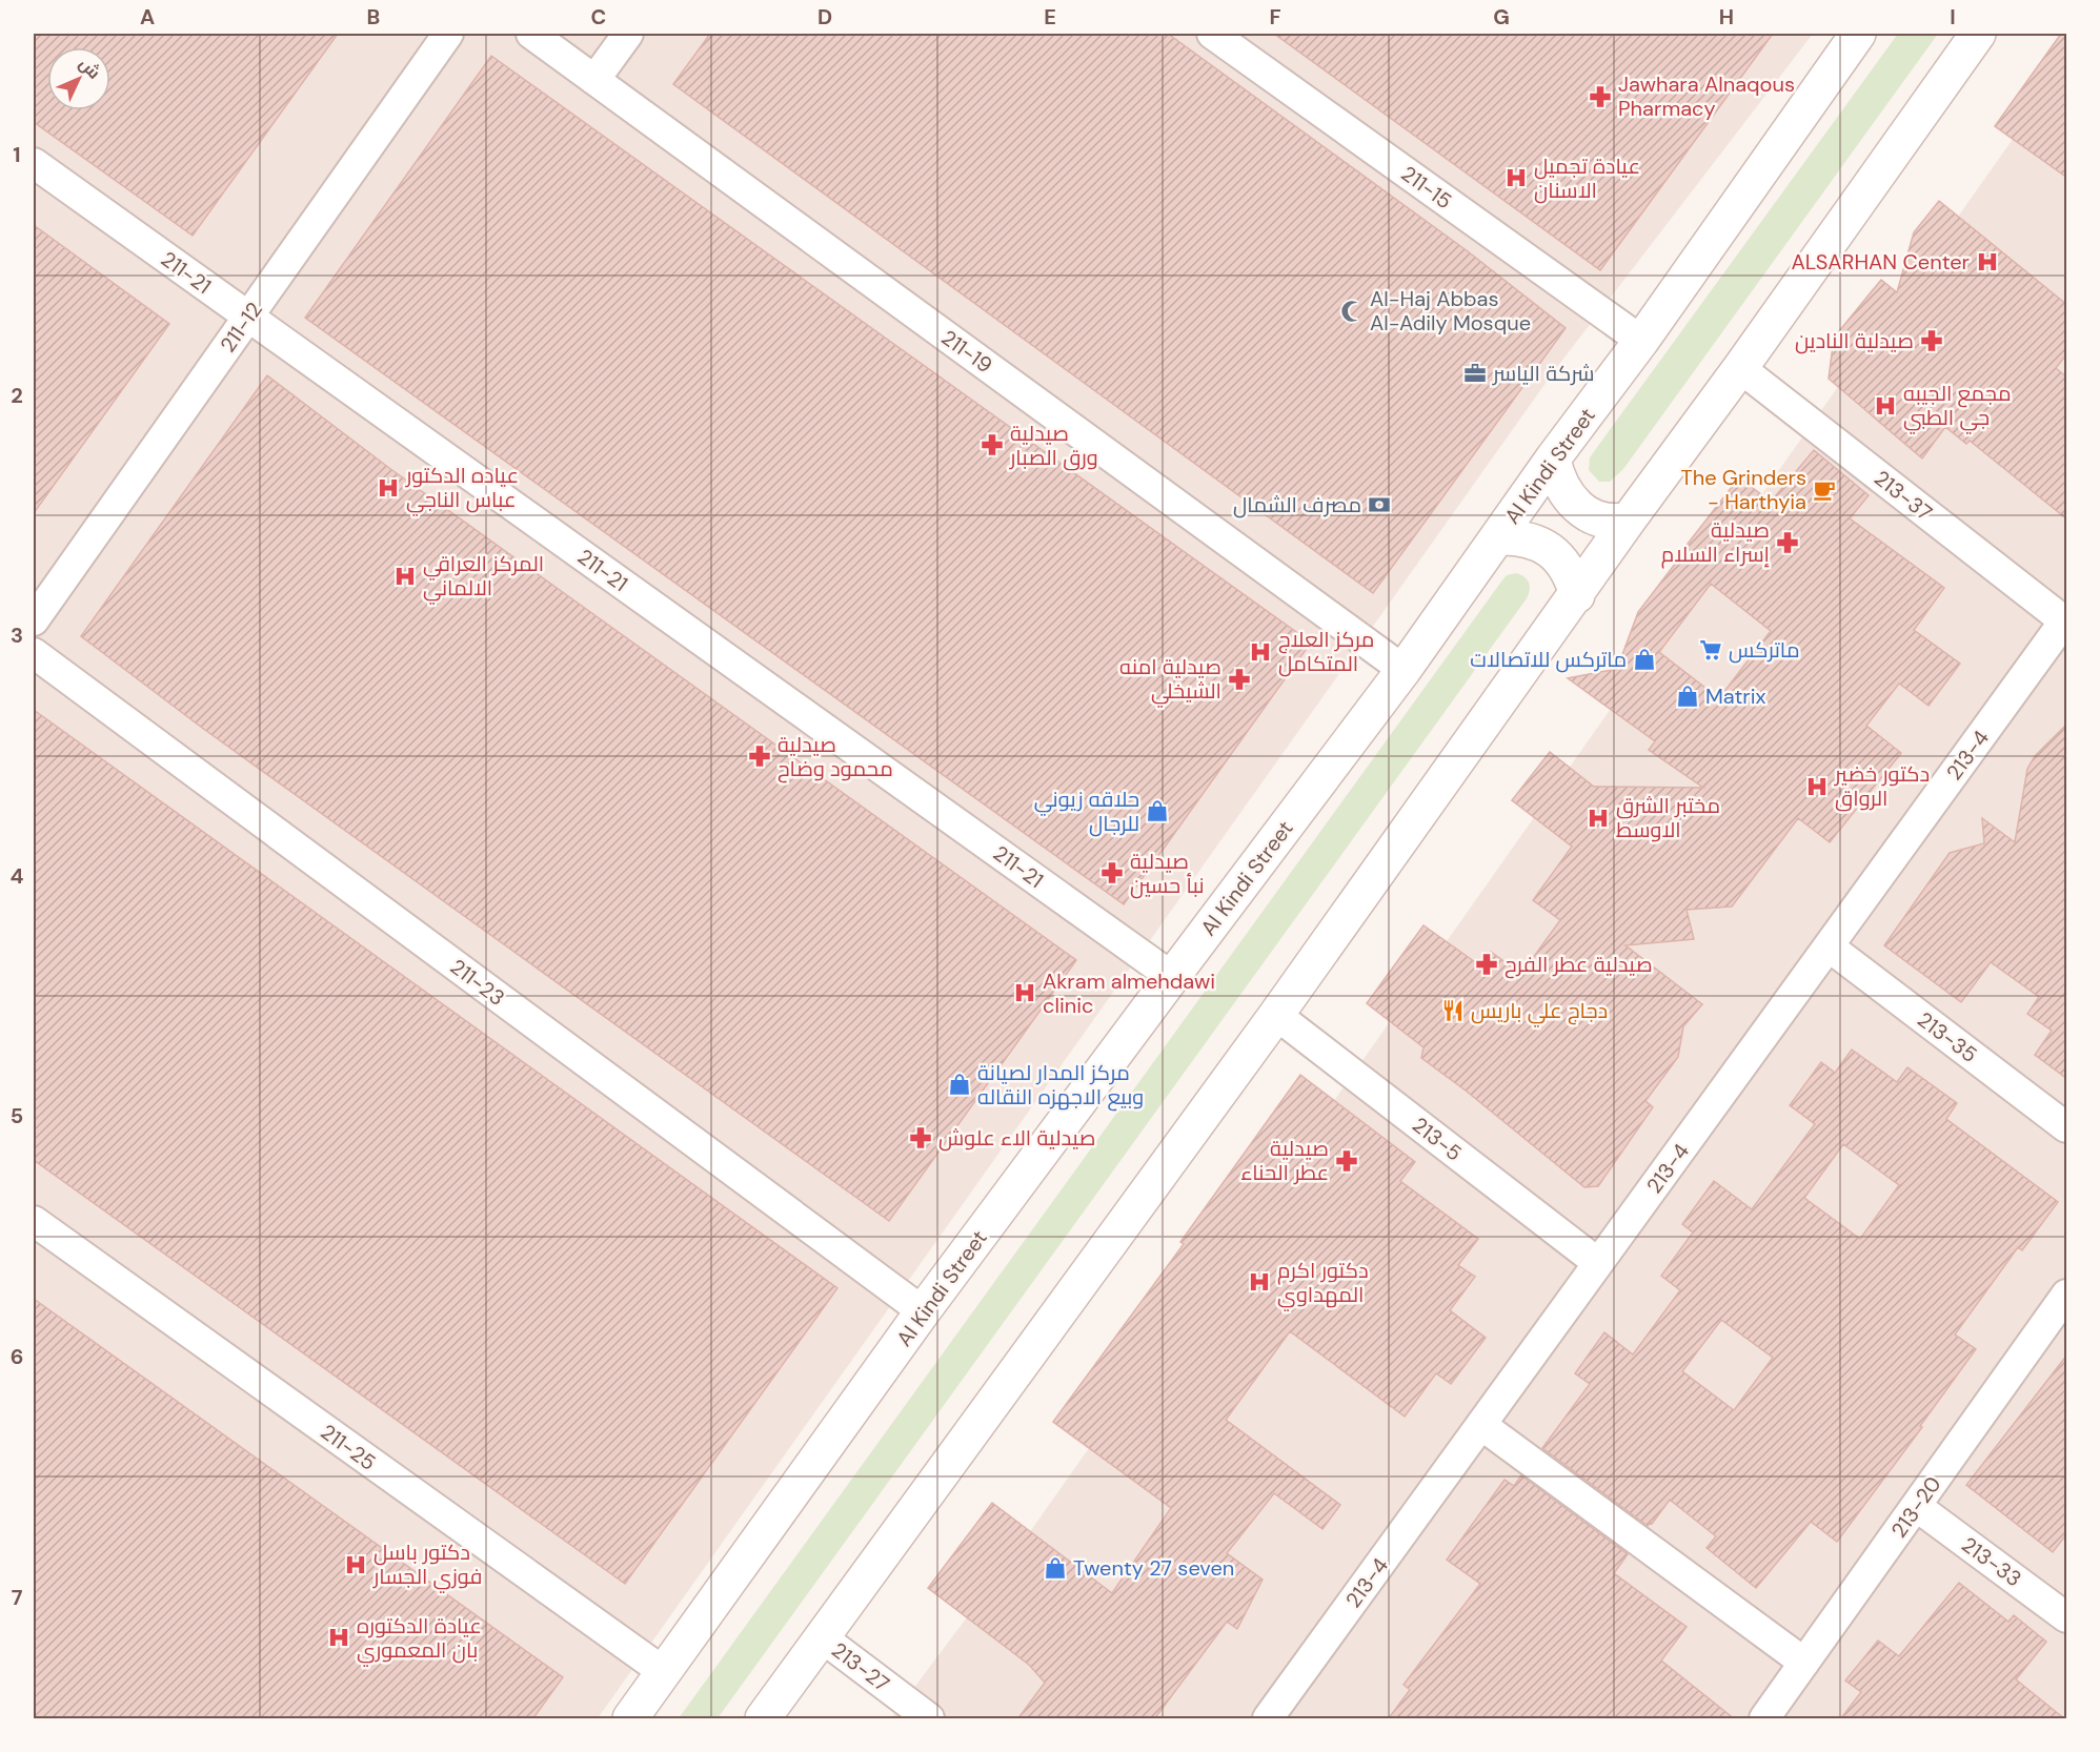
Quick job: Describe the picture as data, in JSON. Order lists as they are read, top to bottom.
{
  "streets": {
    "street": [
      "211-15",
      "211-21",
      "211-12",
      "211-19",
      "Al Kindi Street",
      "213-37",
      "213-4",
      "211-23",
      "213-35",
      "213-5",
      "211-25",
      "213-20",
      "213-33",
      "213-27"
    ]
  },
  "crossings": [
    ["211-15", "Al Kindi Street"],
    ["211-21", "211-12"],
    ["211-21", "Al Kindi Street"],
    ["211-19", "Al Kindi Street"],
    ["Al Kindi Street", "211-23"],
    ["Al Kindi Street", "211-25"],
    ["213-37", "213-4"],
    ["213-4", "213-35"],
    ["213-4", "213-5"],
    ["213-20", "213-33"]
  ],
  "places": {
    "pharmacy": [
      "Jawhara Alnaqous Pharmacy",
      "صيدلية النادين",
      "صيدلية ورق الصبار",
      "صيدلية إسراء السلام",
      "صيدلية امنه الشيخلي",
      "صيدلية محمود وضاح",
      "صيدلية نبأ حسين",
      "صيدلية عطر الفرح",
      "صيدلية الاء علوش",
      "صيدلية عطر الحناء"
    ],
    "hospital": [
      "عيادة تجميل الاسنان",
      "ALSARHAN Center",
      "مجمع الجيبه جي الطبي",
      "عياده الدكتور عباس الناجي",
      "المركز العراقي الالماني",
      "مركز العلاج المتكامل",
      "دكتور خضير الرواق",
      "مختبر الشرق الاوسط",
      "Akram almehdawi clinic",
      "دكتور اكرم المهداوي",
      "دكتور باسل فوزي الجسار",
      "عيادة الدكتوره بان المعموري"
    ],
    "mosque": ["Al-Haj Abbas Al-Adily Mosque"],
    "office": ["شركة الياسر"],
    "cafe": ["The Grinders - Harthyia"],
    "bank": ["مصرف الشمال"],
    "supermarket": ["ماتركس"],
    "shop": [
      "ماتركس للاتصالات",
      "Matrix",
      "حلاقه زيوني للرجال",
      "مركز المدار لصيانة وبيع الاجهزه النقاله",
      "Twenty 27 seven"
    ],
    "restaurant": ["دجاج علي باريس"]
  },
  "north": "top right",
  "grid": {
    "columns": [
      "A",
      "B",
      "C",
      "D",
      "E",
      "F",
      "G",
      "H",
      "I"
    ],
    "rows": [
      "1",
      "2",
      "3",
      "4",
      "5",
      "6",
      "7"
    ]
  }
}
